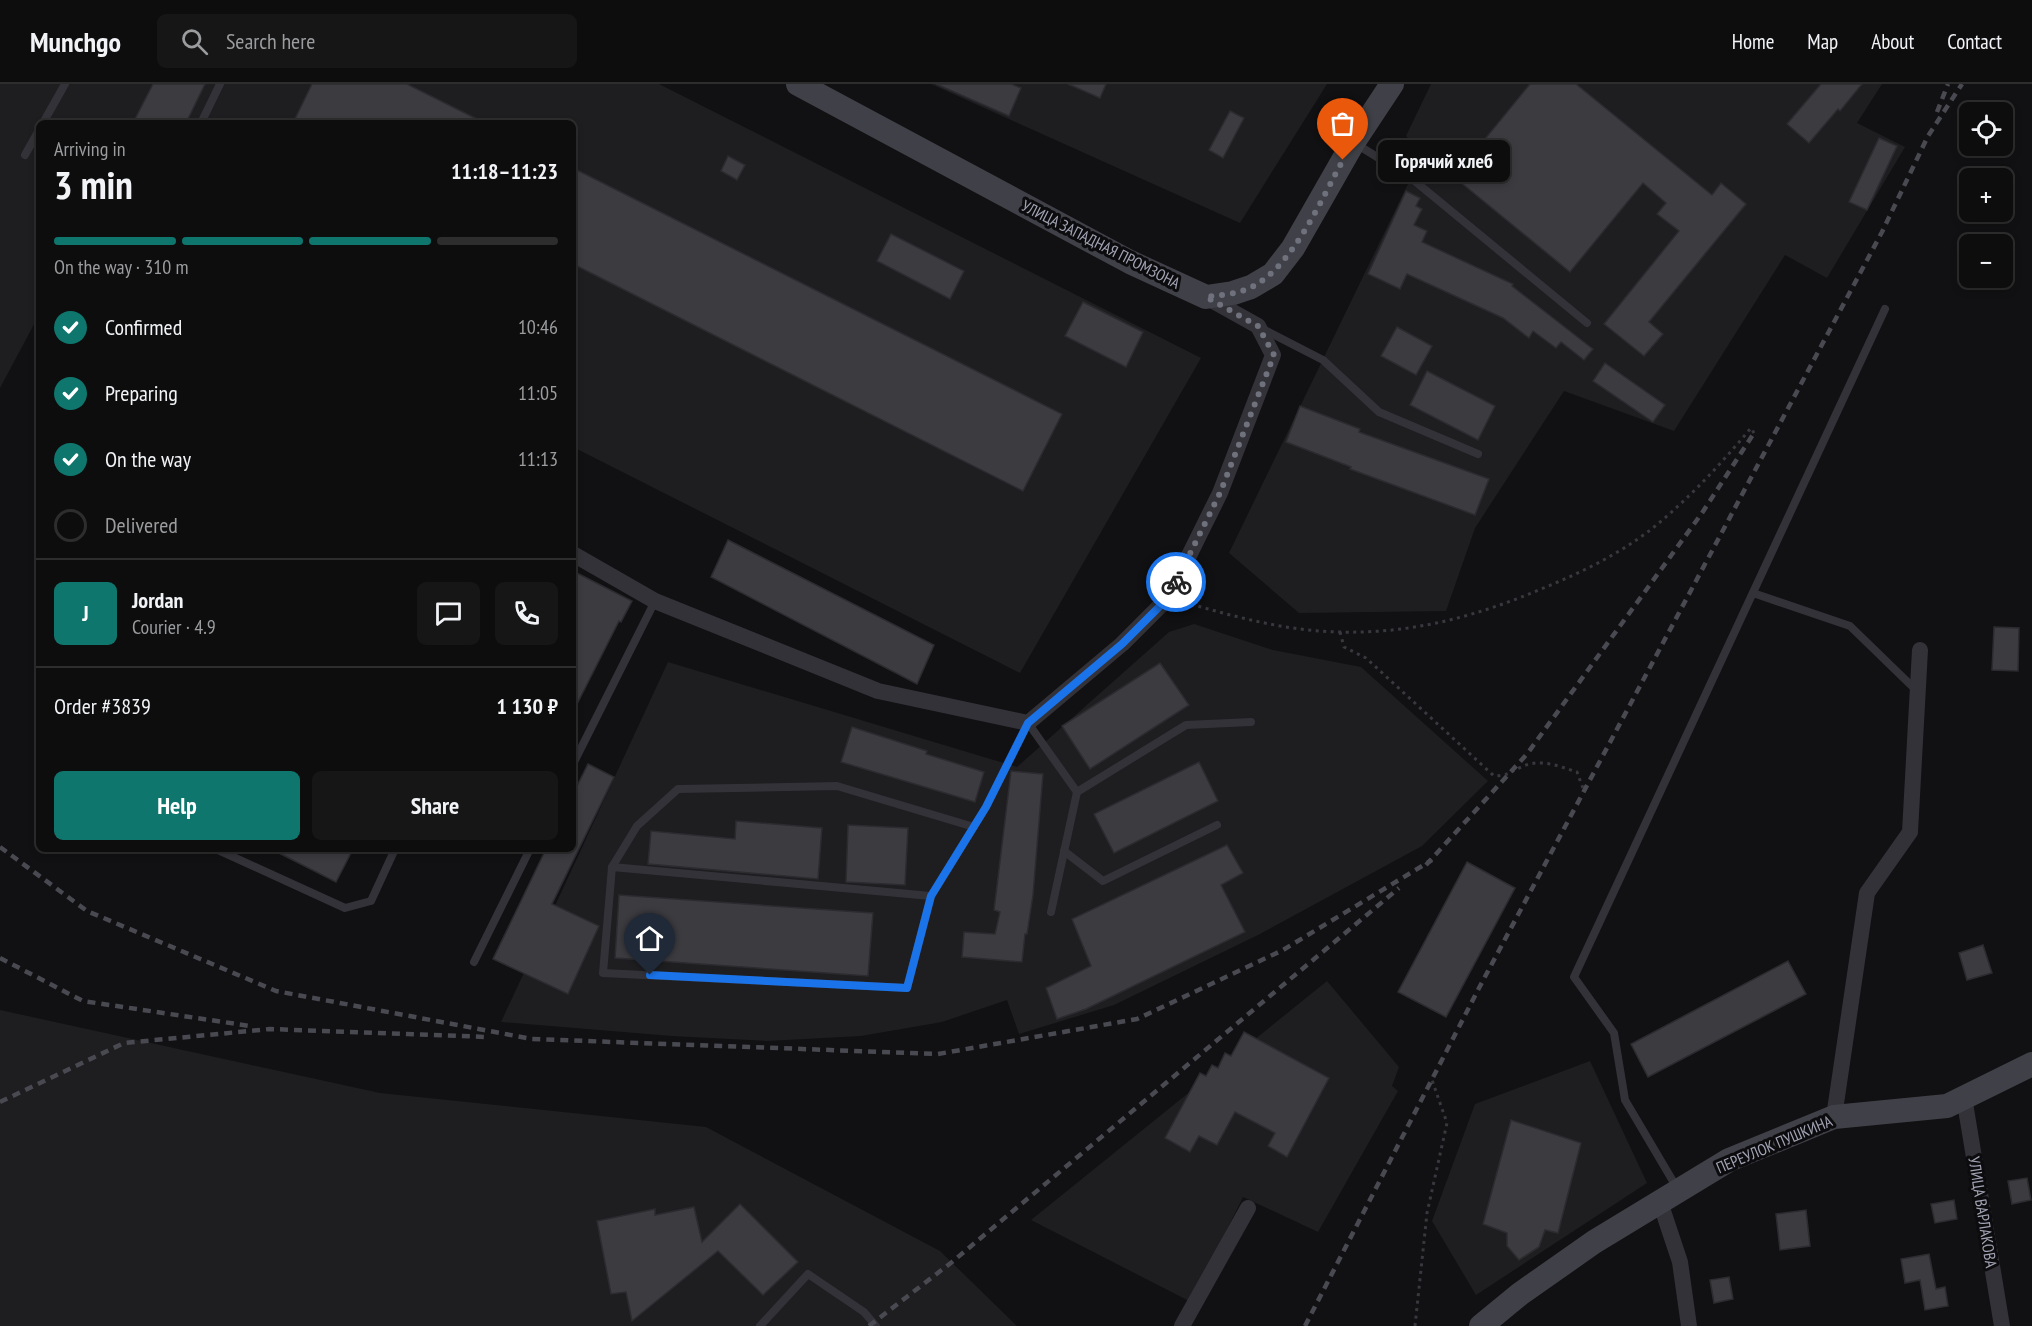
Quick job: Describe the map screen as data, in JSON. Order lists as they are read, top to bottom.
{
  "streets": {
    "street": ["УЛИЦА ЗАПАДНАЯ ПРОМЗОНА", "ПЕРЕУЛОК ПУШКИНА", "УЛИЦА ВАРЛАКОВА"]
  },
  "crossings": [
    ["ПЕРЕУЛОК ПУШКИНА", "УЛИЦА ВАРЛАКОВА"]
  ],
  "places": ["Горячий хлеб"],
  "page": {
    "header": "Munchgo",
    "search": "Search here",
    "nav": [
      "Home",
      "Map",
      "About",
      "Contact"
    ],
    "map_buttons": ["+", "−"],
    "heading": ["3 min", "Arriving in", "11:18–11:23"],
    "panel": [
      "Jordan",
      "Courier · 4.9",
      "Order #3839",
      "1 130 ₽"
    ],
    "bubble": "Горячий хлеб",
    "bar": "On the way · 310 m",
    "list": [
      ["Confirmed", "10:46"],
      ["Preparing", "11:05"],
      ["On the way", "11:13"],
      "Delivered"
    ],
    "round": "J",
    "buttons": ["Help", "Share"]
  }
}
